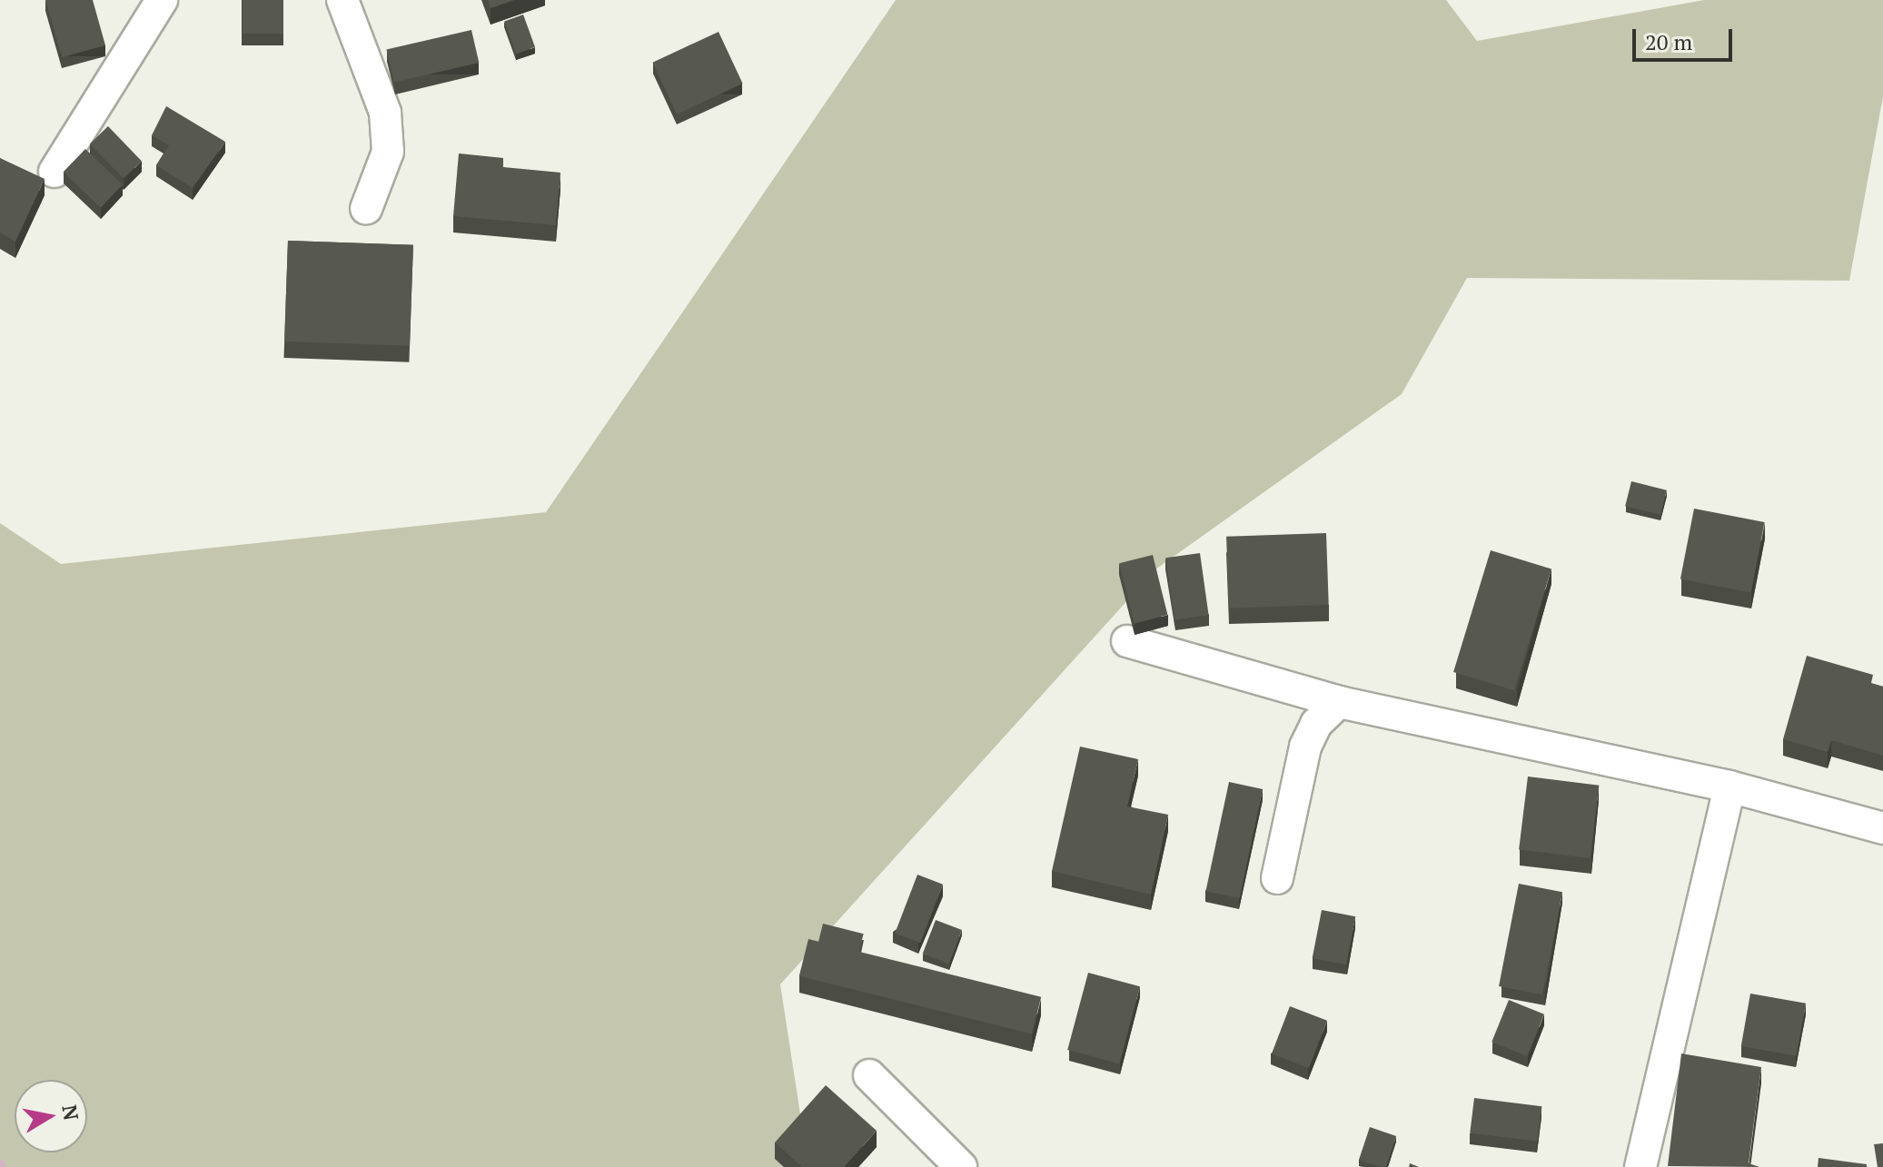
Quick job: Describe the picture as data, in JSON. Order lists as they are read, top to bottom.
{
  "scale_bar": "20 m",
  "north": "right"
}
